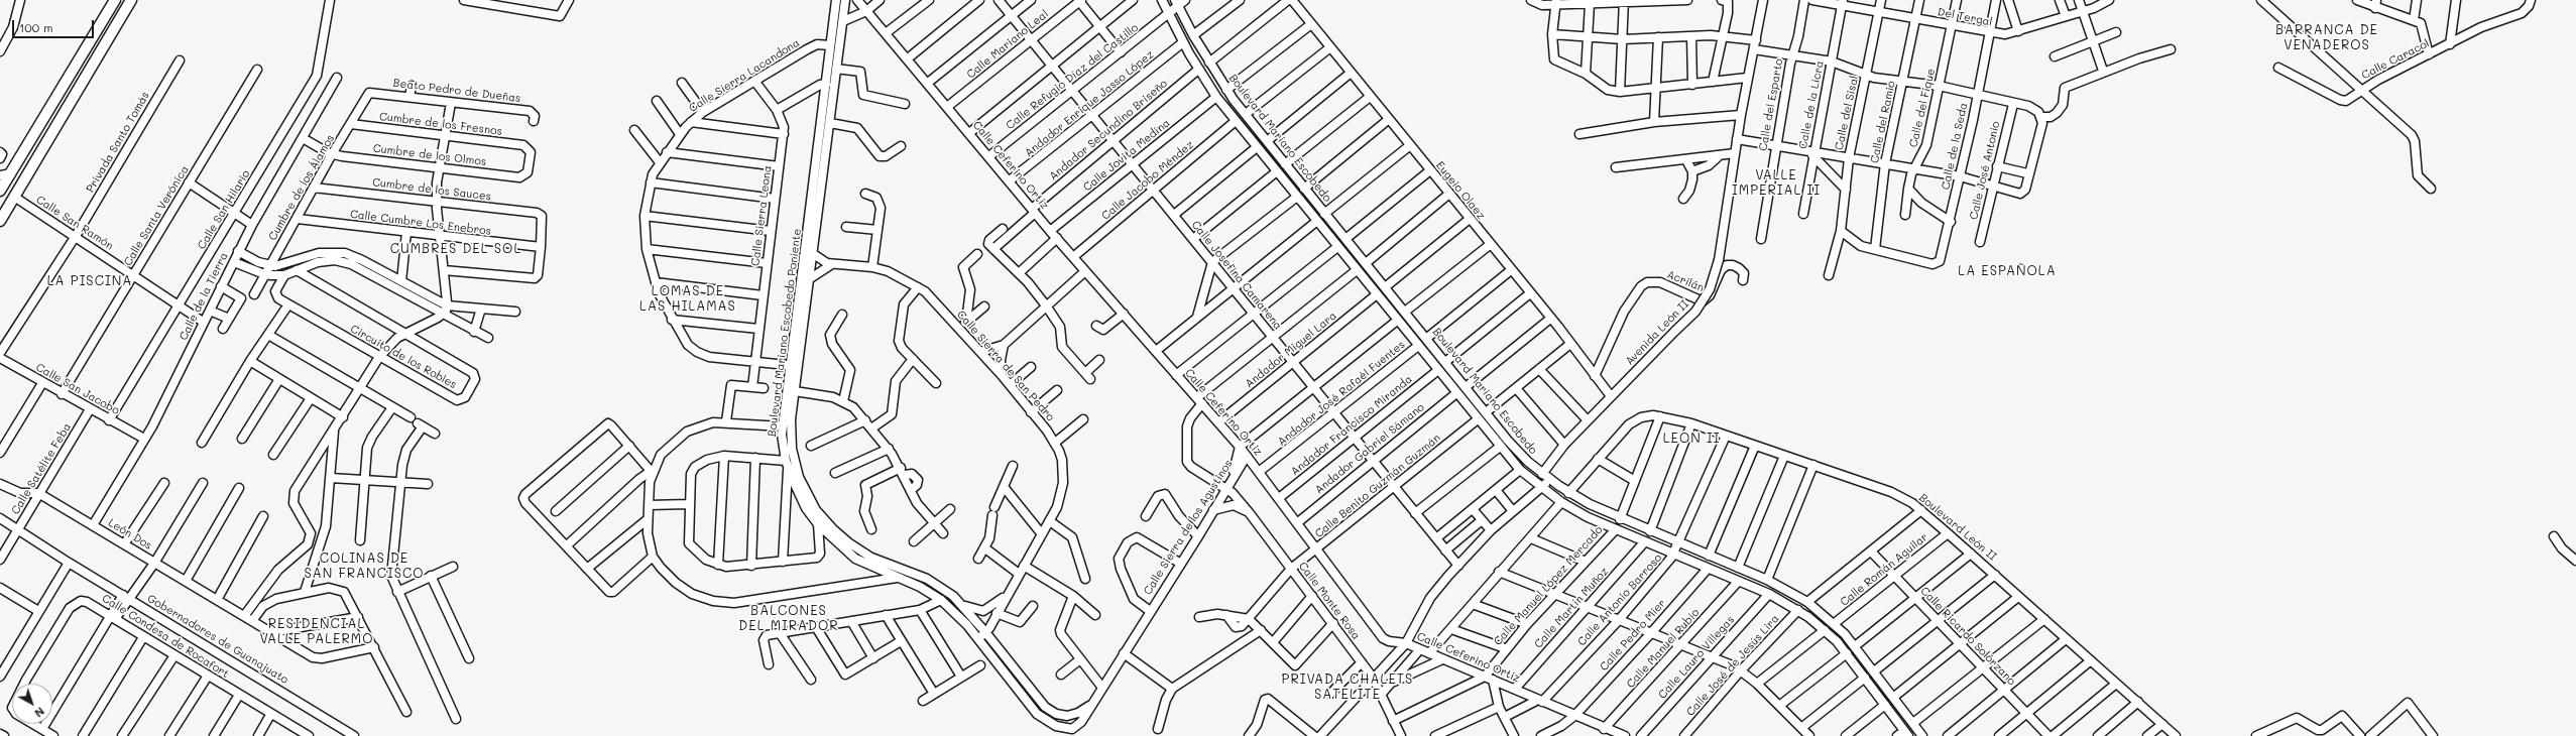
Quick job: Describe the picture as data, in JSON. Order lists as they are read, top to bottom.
{
  "streets": {
    "street": [
      "Del Tergal",
      "Calle Mariano Leal",
      "Calle Caracol",
      "Calle Sierra Lacandona",
      "Calle Refugio Díaz del Castillo",
      "Beato Pedro de Dueñas",
      "Andador Enrique Jasso López",
      "Calle del Esparto",
      "Calle de la Licra",
      "Calle del Fique",
      "Calle del Sisal",
      "Calle del Ramio",
      "Cumbre de los Fresnos",
      "Andador Secundino Briseño",
      "Boulevard Mariano Escobedo",
      "Privada Santo Tomás",
      "Calle de la Seda",
      "Cumbre de los Olmos",
      "Calle Jovita Medina",
      "Calle Ceferino Ortiz",
      "Calle José Antonio",
      "Calle Jacobo Méndez",
      "Cumbre de los Álamos",
      "Cumbre de los Sauces",
      "Eugeio Olaez",
      "Calle San Hilario",
      "Calle Santa Verónica",
      "Calle Sierra Leona",
      "Calle San Ramón",
      "Calle Cumbre Los Enebros",
      "Calle Josefina Camarena",
      "Acrilán",
      "Calle de la Tierra",
      "Boulevard Mariano Escobedo Poniente",
      "Avenida León II",
      "Andador Miguel Lara",
      "Circuito de los Robles",
      "Calle Sierra de San Pedro",
      "Calle San Jacobo",
      "Andador José Rafaél Fuentes",
      "Andador Francisco Miranda",
      "Andador Gabriel Sámano",
      "Calle Satélite Feba",
      "Calle Benito Guzmán Guzmán",
      "Calle Sierra de los Agustinos",
      "Boulevard León II",
      "León Dos",
      "Calle Román Aguilar",
      "Calle Manuel López Mercado",
      "Calle Antonio Barroso",
      "Calle Monte Rosa",
      "Calle Martín Muñoz",
      "Calle Pedro Mier",
      "Calle Condesa de Rocafort",
      "Calle Ricardo Solórzano",
      "Gobernadores de Guanajuato",
      "Calle Manuel Rubio",
      "Calle Lauro Villegas",
      "Calle José de Jesús Lira"
    ]
  },
  "crossings": [
    ["Del Tergal", "Calle de la Licra"],
    ["Del Tergal", "Calle del Fique"],
    ["Del Tergal", "Calle del Sisal"],
    ["Del Tergal", "Calle del Ramio"],
    ["Del Tergal", "Calle de la Seda"],
    ["Calle Mariano Leal", "Calle Ceferino Ortiz"],
    ["Calle Mariano Leal", "Calle Josefina Camarena"],
    ["Calle Sierra Lacandona", "Calle Sierra Leona"],
    ["Calle Sierra Lacandona", "Boulevard Mariano Escobedo Poniente"],
    ["Calle Refugio Díaz del Castillo", "Boulevard Mariano Escobedo"],
    ["Calle Refugio Díaz del Castillo", "Calle Ceferino Ortiz"],
    ["Calle Refugio Díaz del Castillo", "Calle Josefina Camarena"],
    ["Beato Pedro de Dueñas", "Cumbre de los Álamos"],
    ["Andador Enrique Jasso López", "Boulevard Mariano Escobedo"],
    ["Andador Enrique Jasso López", "Calle Ceferino Ortiz"],
    ["Andador Enrique Jasso López", "Calle Josefina Camarena"],
    ["Calle del Ramio", "Calle de la Seda"],
    ["Cumbre de los Fresnos", "Cumbre de los Olmos"],
    ["Cumbre de los Fresnos", "Cumbre de los Álamos"],
    ["Andador Secundino Briseño", "Boulevard Mariano Escobedo"],
    ["Andador Secundino Briseño", "Calle Ceferino Ortiz"],
    ["Andador Secundino Briseño", "Calle Josefina Camarena"],
    ["Boulevard Mariano Escobedo", "Calle Jovita Medina"],
    ["Boulevard Mariano Escobedo", "Calle Jacobo Méndez"],
    ["Boulevard Mariano Escobedo", "Avenida León II"],
    ["Boulevard Mariano Escobedo", "Andador Miguel Lara"],
    ["Boulevard Mariano Escobedo", "Andador José Rafaél Fuentes"],
    ["Boulevard Mariano Escobedo", "Andador Francisco Miranda"],
    ["Boulevard Mariano Escobedo", "Andador Gabriel Sámano"],
    ["Boulevard Mariano Escobedo", "Calle Benito Guzmán Guzmán"],
    ["Boulevard Mariano Escobedo", "Calle Román Aguilar"],
    ["Boulevard Mariano Escobedo", "Calle Manuel López Mercado"],
    ["Boulevard Mariano Escobedo", "Calle Antonio Barroso"],
    ["Boulevard Mariano Escobedo", "Calle Martín Muñoz"],
    ["Boulevard Mariano Escobedo", "Calle Pedro Mier"],
    ["Boulevard Mariano Escobedo", "Calle Manuel Rubio"],
    ["Boulevard Mariano Escobedo", "Calle Lauro Villegas"],
    ["Boulevard Mariano Escobedo", "Calle José de Jesús Lira"],
    ["Privada Santo Tomás", "Calle San Ramón"],
    ["Cumbre de los Olmos", "Cumbre de los Álamos"],
    ["Calle Jovita Medina", "Calle Ceferino Ortiz"],
    ["Calle Jovita Medina", "Calle Josefina Camarena"],
    ["Calle Ceferino Ortiz", "Calle Jacobo Méndez"],
    ["Calle Ceferino Ortiz", "Avenida León II"],
    ["Calle Ceferino Ortiz", "Andador Miguel Lara"],
    ["Calle Ceferino Ortiz", "Andador José Rafaél Fuentes"],
    ["Calle Ceferino Ortiz", "Andador Francisco Miranda"],
    ["Calle Ceferino Ortiz", "Andador Gabriel Sámano"],
    ["Calle Ceferino Ortiz", "Calle Benito Guzmán Guzmán"],
    ["Calle Ceferino Ortiz", "Calle Sierra de los Agustinos"],
    ["Calle Ceferino Ortiz", "Calle Manuel López Mercado"],
    ["Calle Ceferino Ortiz", "Calle Antonio Barroso"],
    ["Calle Ceferino Ortiz", "Calle Monte Rosa"],
    ["Calle Ceferino Ortiz", "Calle Martín Muñoz"],
    ["Calle Ceferino Ortiz", "Calle Pedro Mier"],
    ["Calle Ceferino Ortiz", "Calle Manuel Rubio"],
    ["Calle Jacobo Méndez", "Calle Josefina Camarena"],
    ["Cumbre de los Álamos", "Cumbre de los Sauces"],
    ["Cumbre de los Álamos", "Calle Cumbre Los Enebros"],
    ["Cumbre de los Sauces", "Calle Cumbre Los Enebros"],
    ["Eugeio Olaez", "Acrilán"],
    ["Eugeio Olaez", "Avenida León II"],
    ["Calle San Hilario", "Calle San Ramón"],
    ["Calle San Hilario", "Calle San Jacobo"],
    ["Calle Santa Verónica", "Calle San Ramón"],
    ["Calle Santa Verónica", "Calle San Jacobo"],
    ["Calle San Ramón", "Calle de la Tierra"],
    ["Calle Josefina Camarena", "Avenida León II"],
    ["Calle Josefina Camarena", "Andador Miguel Lara"],
    ["Calle Josefina Camarena", "Andador José Rafaél Fuentes"],
    ["Calle Josefina Camarena", "Andador Francisco Miranda"],
    ["Calle Josefina Camarena", "Andador Gabriel Sámano"],
    ["Calle Josefina Camarena", "Calle Benito Guzmán Guzmán"],
    ["Calle de la Tierra", "Calle San Jacobo"],
    ["Calle de la Tierra", "León Dos"],
    ["Boulevard Mariano Escobedo Poniente", "Calle Sierra de San Pedro"],
    ["Avenida León II", "Calle Monte Rosa"],
    ["Calle San Jacobo", "Calle Satélite Feba"],
    ["Calle Satélite Feba", "León Dos"],
    ["Calle Satélite Feba", "Gobernadores de Guanajuato"],
    ["Calle Benito Guzmán Guzmán", "Calle Monte Rosa"],
    ["Calle Sierra de los Agustinos", "Calle Monte Rosa"],
    ["Boulevard León II", "Calle Román Aguilar"],
    ["Boulevard León II", "Calle Antonio Barroso"],
    ["Calle Román Aguilar", "Calle Ricardo Solórzano"]
  ],
  "districts": [
    "BARRANCA DE VENADEROS",
    "VALLE IMPERIAL II",
    "CUMBRES DEL SOL",
    "LA ESPAÑOLA",
    "LA PISCINA",
    "LOMAS DE LAS HILAMAS",
    "LEON II",
    "COLINAS DE SAN FRANCISCO",
    "BALCONES DEL MIRADOR",
    "RESIDENCIAL VALLE PALERMO",
    "PRIVADA CHALETS SATELITE"
  ],
  "scale_bar": "100 m",
  "north": "bottom right"
}
